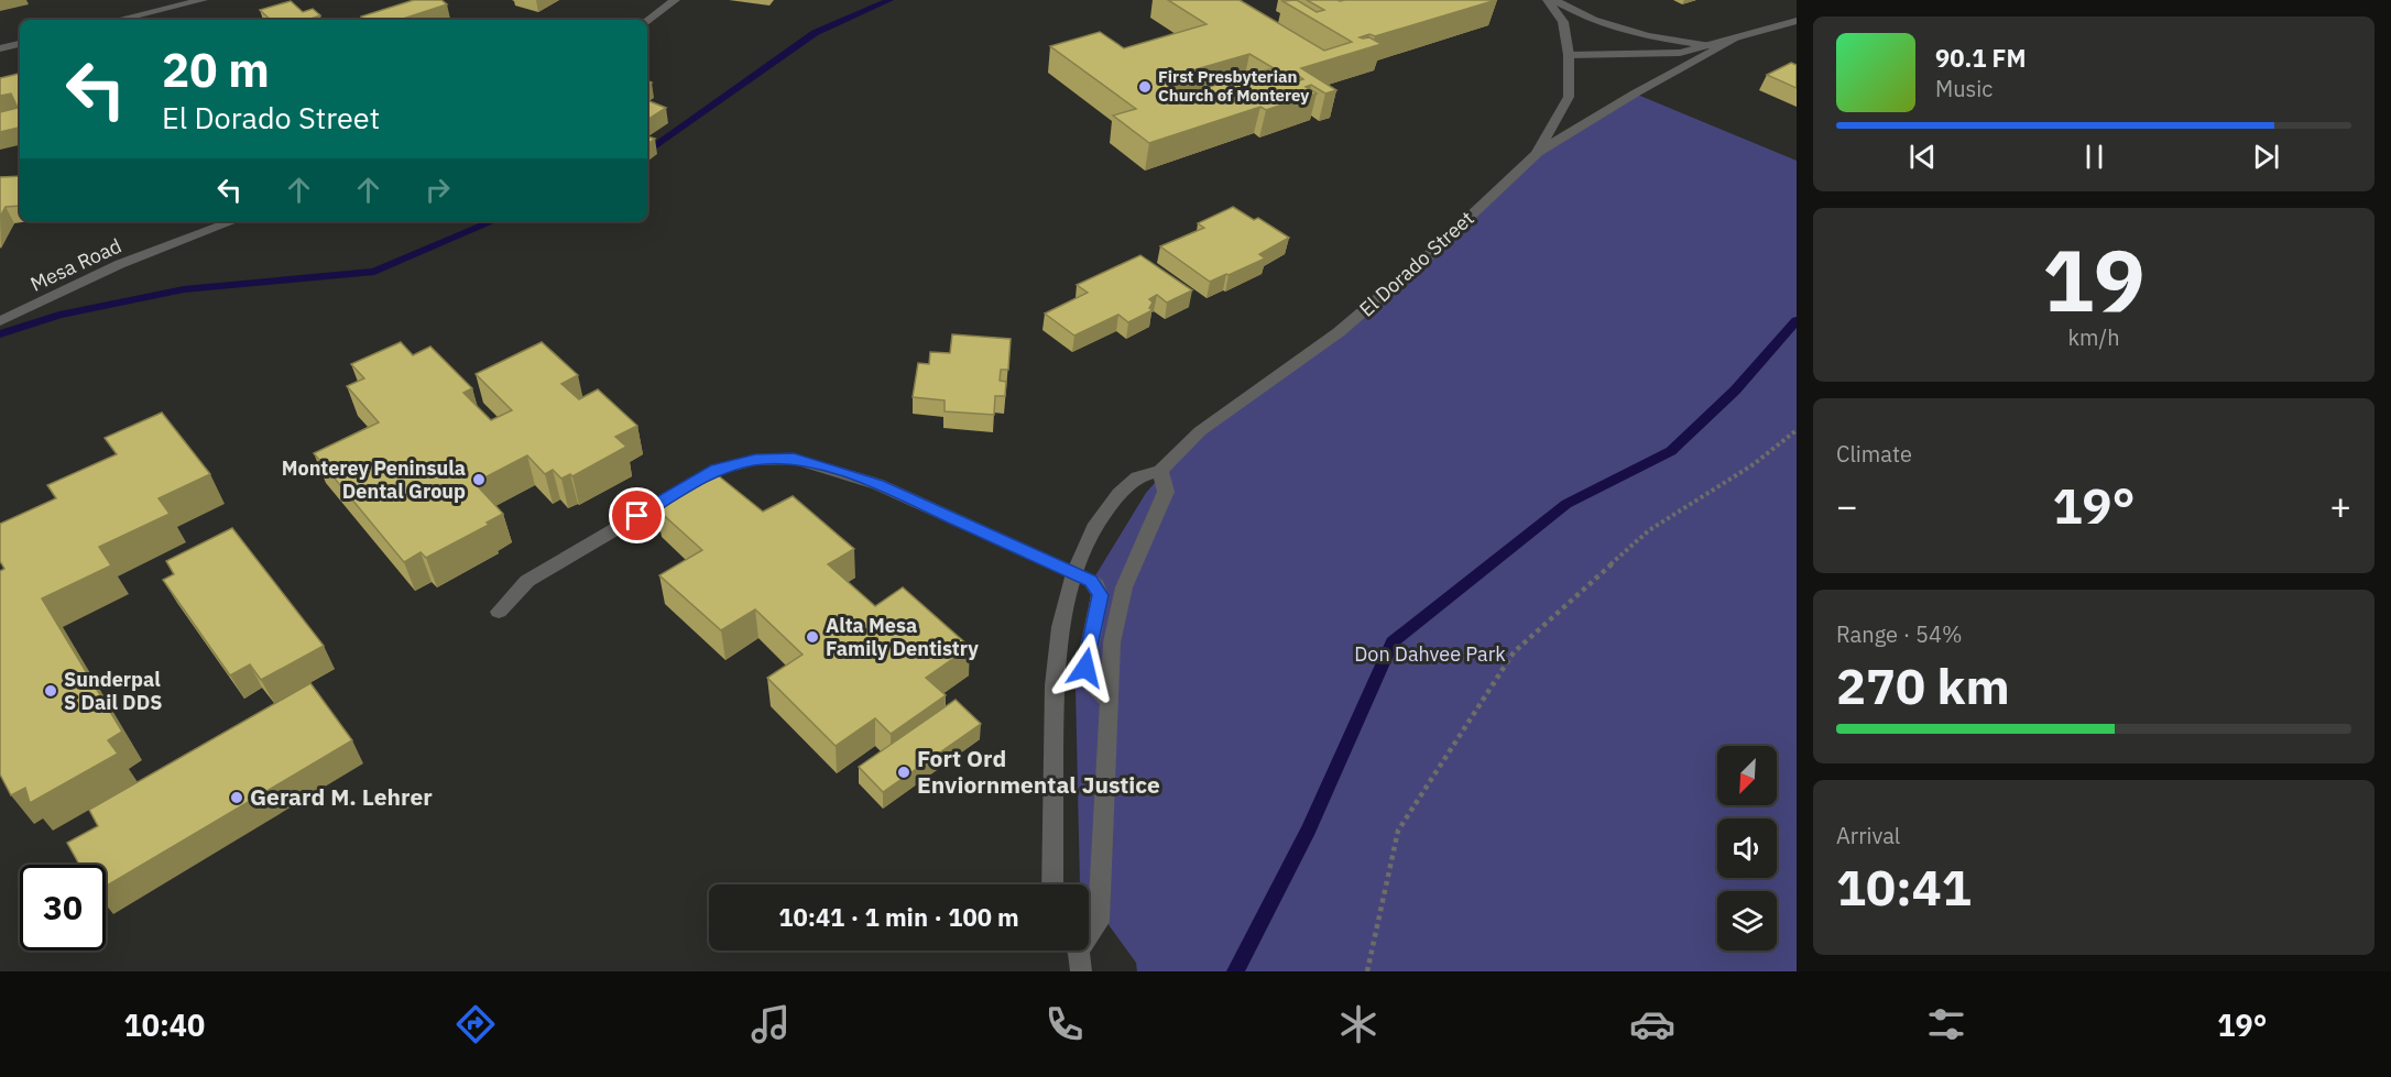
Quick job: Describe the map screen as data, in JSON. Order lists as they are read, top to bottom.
{
  "streets": {
    "street": ["El Dorado Street", "Mesa Road"]
  },
  "parks": ["Don Dahvee Park"],
  "places": [
    "First Presbyterian Church of Monterey",
    "Monterey Peninsula Dental Group",
    "Alta Mesa Family Dentistry",
    "Sunderpal S Dail DDS",
    "Fort Ord Enviornmental Justice",
    "Gerard M. Lehrer"
  ],
  "north": "bottom left",
  "page": {
    "turn": ["20 m", "El Dorado Street"],
    "song": ["90.1 FM", "Music"],
    "tile": [
      ["19", "km/h"],
      "Climate",
      ["Range · 54%", "270 km"],
      ["Arrival", "10:41"]
    ],
    "heat": ["−", "19°", "+"],
    "limit": "30",
    "trip": "10:41 · 1 min · 100 m",
    "tabs": ["10:40", "19°"]
  }
}
